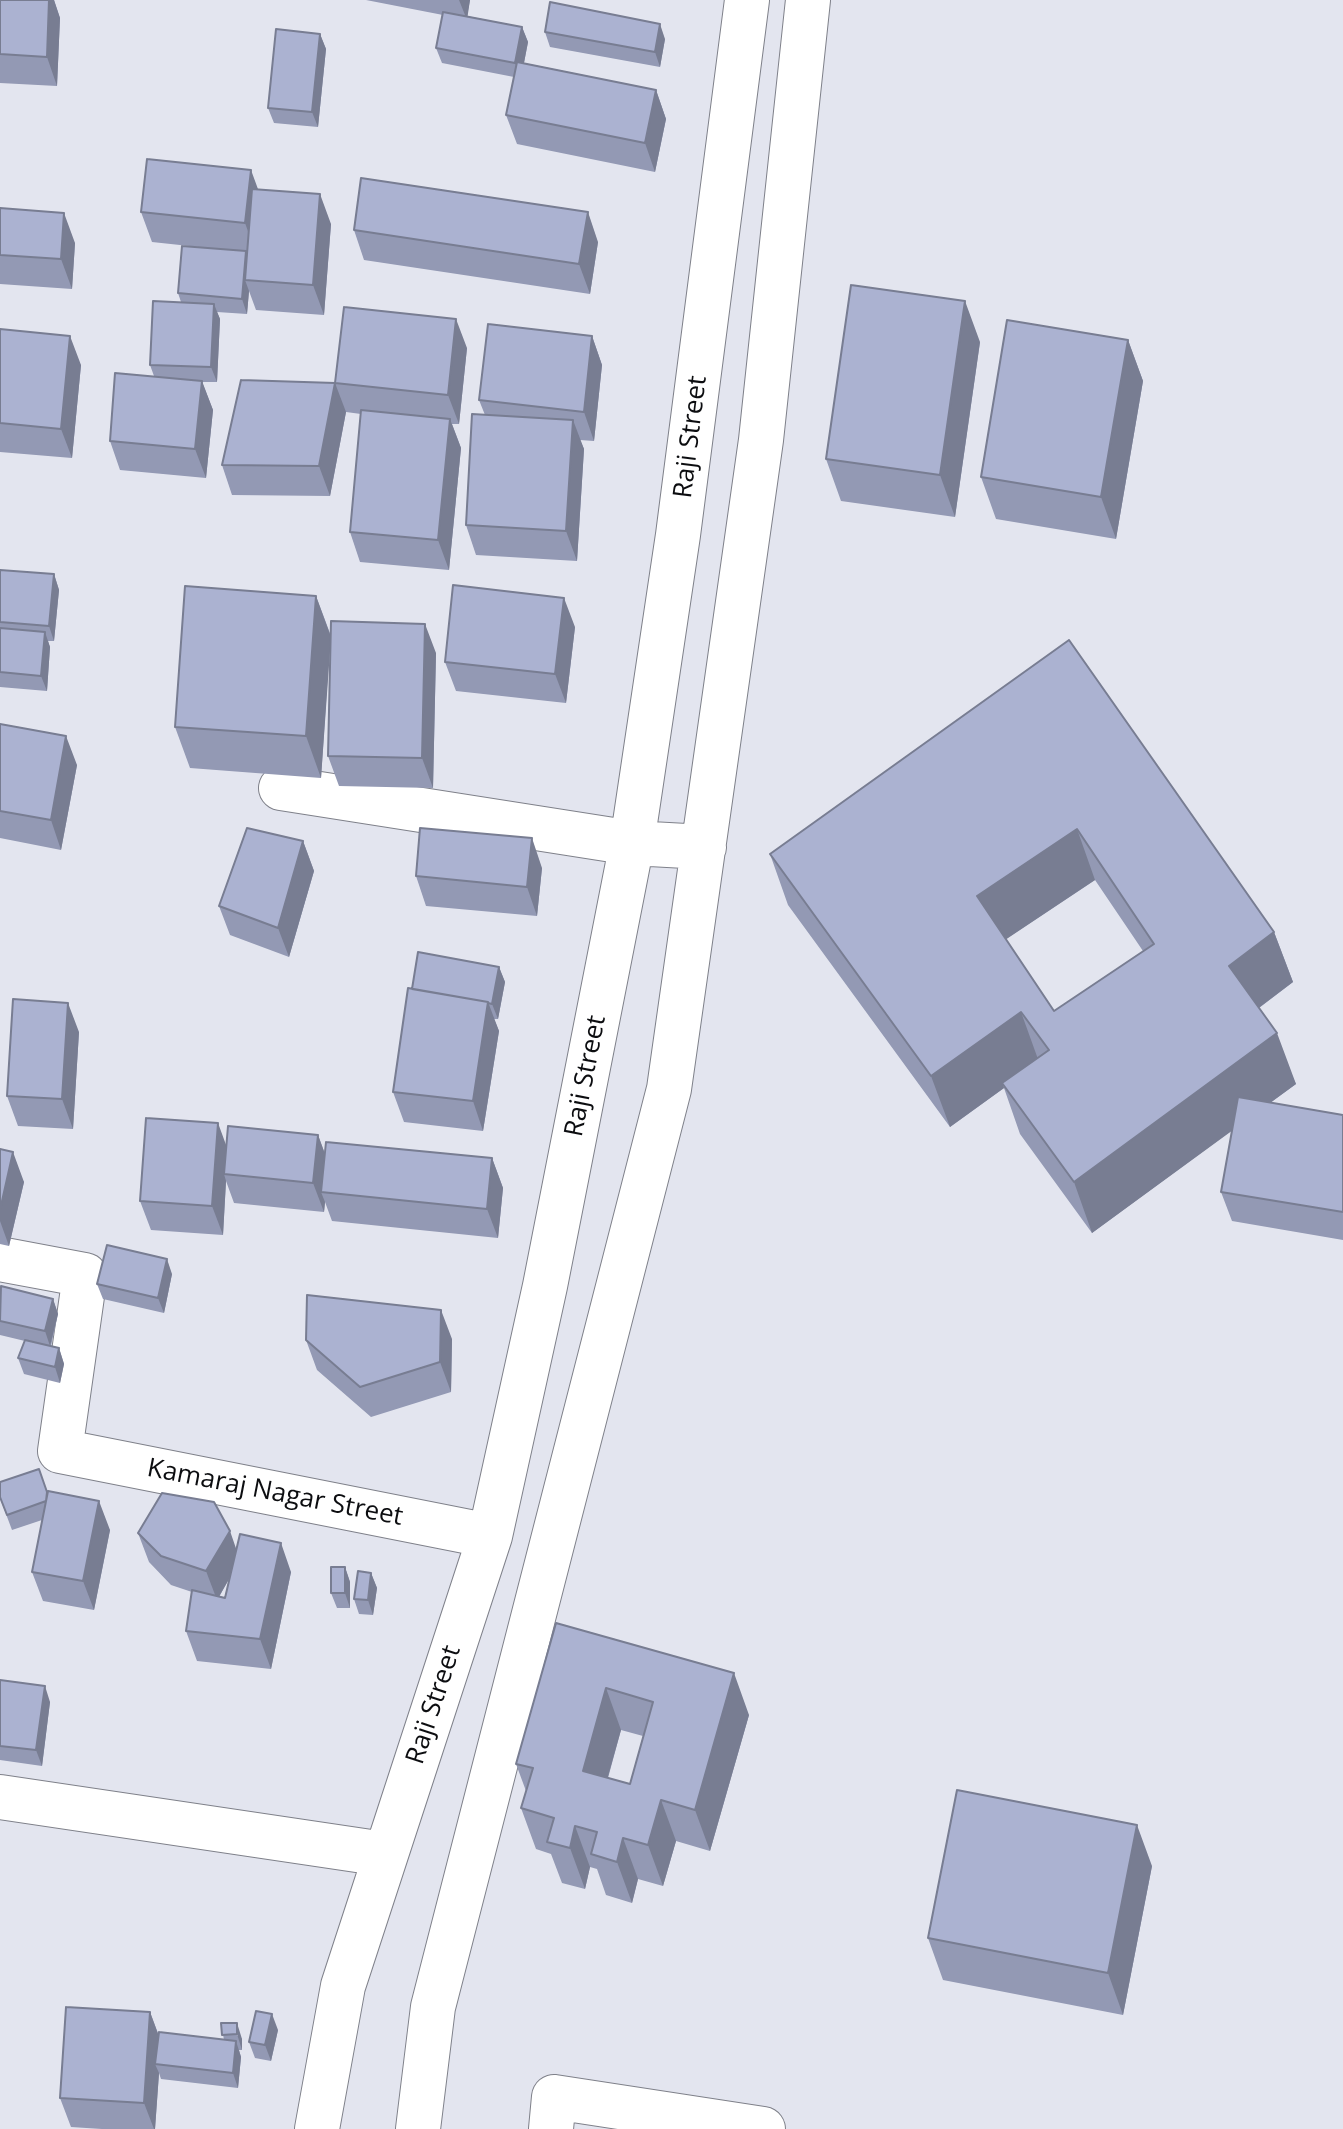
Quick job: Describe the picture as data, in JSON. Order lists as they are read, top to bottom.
{
  "streets": {
    "street": ["Raji Street", "Kamaraj Nagar Street"]
  },
  "crossings": [
    ["Raji Street", "Kamaraj Nagar Street"]
  ]
}
